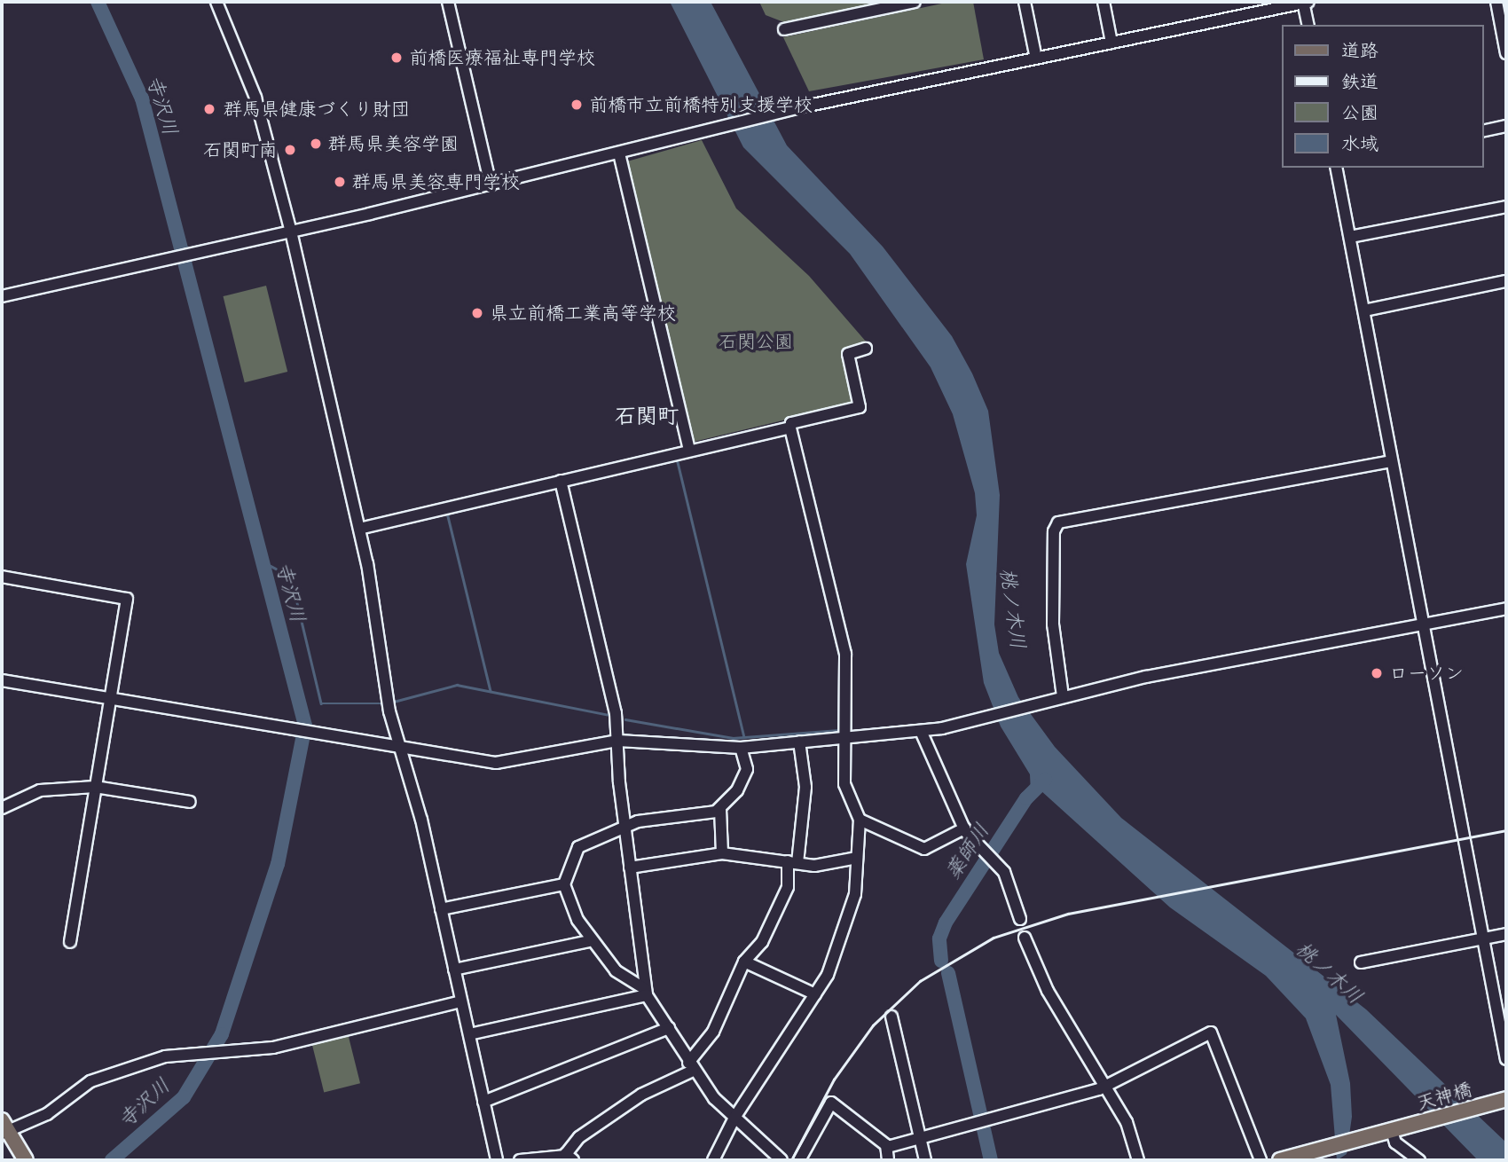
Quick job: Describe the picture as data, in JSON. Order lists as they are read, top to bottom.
{
  "streets": {
    "main road": ["天神橋"]
  },
  "districts": ["石関町"],
  "water": ["寺沢川", "桃ノ木川", "薬師川"],
  "parks": ["石関公園"],
  "places": [
    "前橋医療福祉専門学校",
    "前橋市立前橋特別支援学校",
    "群馬県健康づくり財団",
    "群馬県美容学園",
    "石関町南",
    "群馬県美容専門学校",
    "県立前橋工業高等学校",
    "ローソン"
  ],
  "legend": [
    "道路",
    "鉄道",
    "公園",
    "水域"
  ]
}
